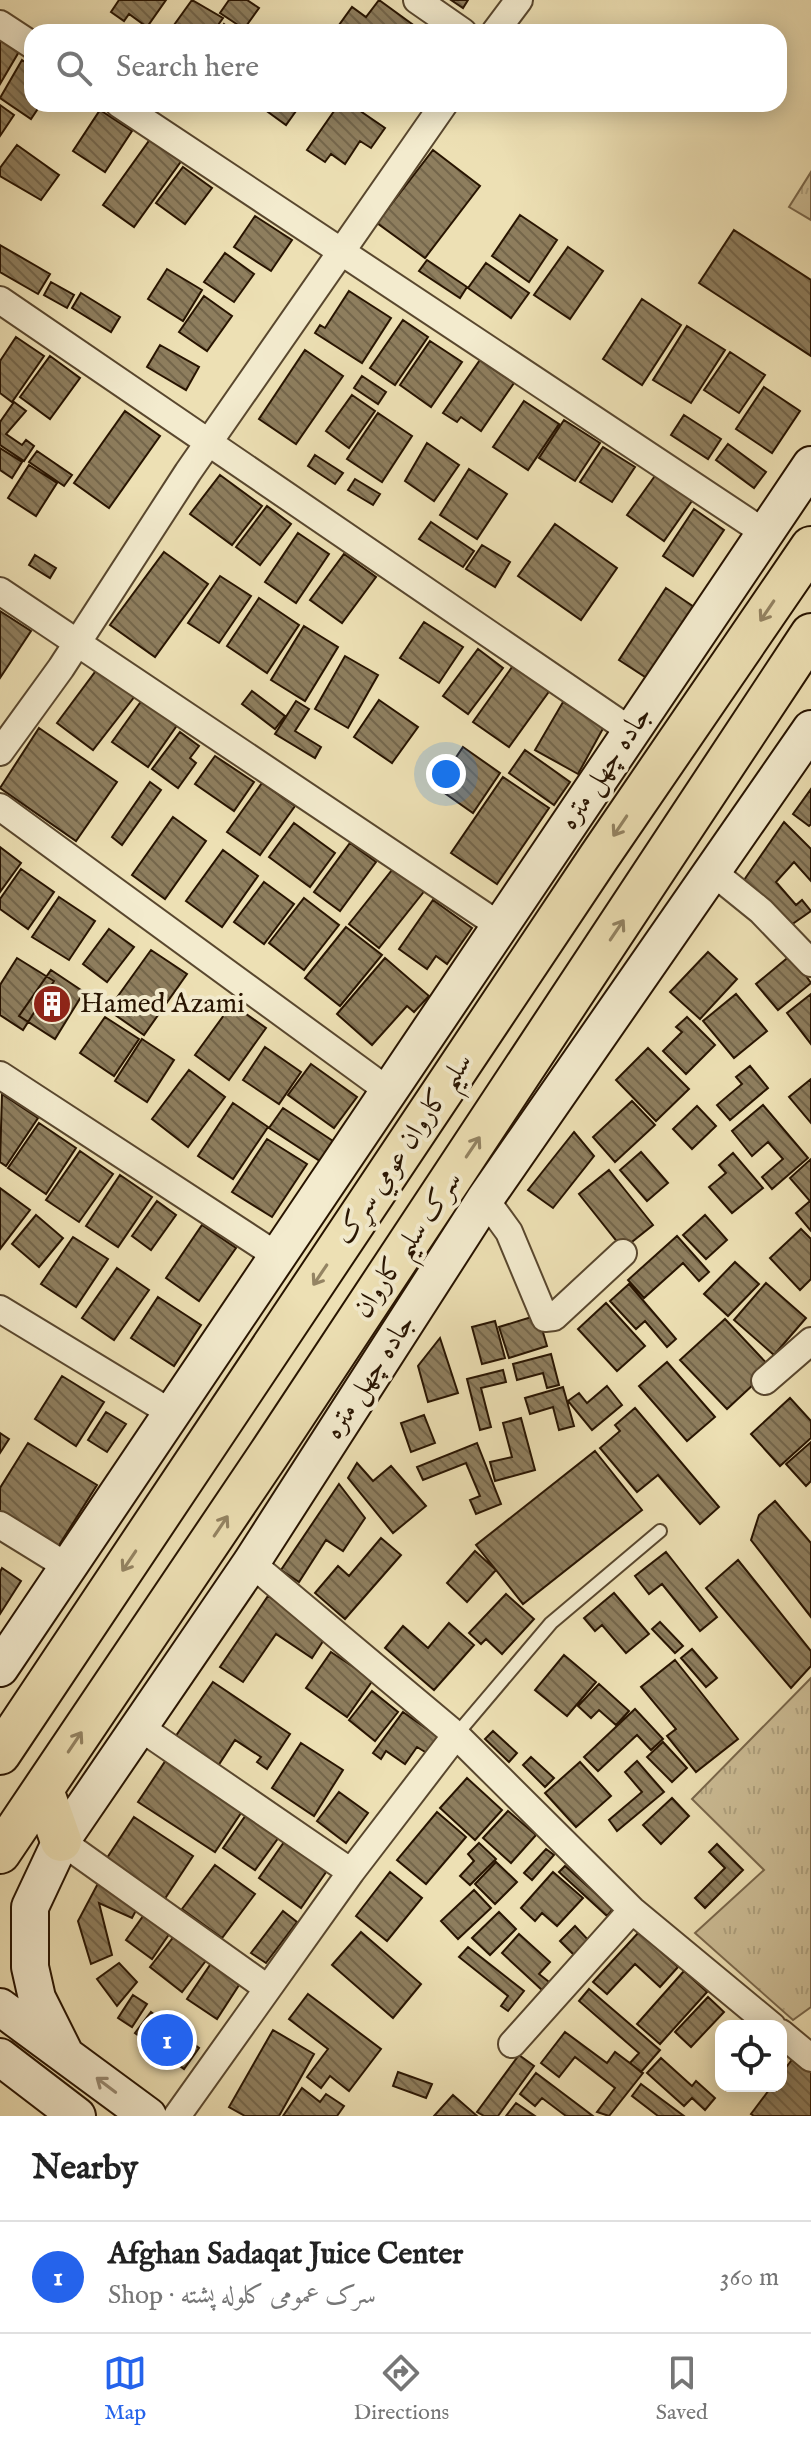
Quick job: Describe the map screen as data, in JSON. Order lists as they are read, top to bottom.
{
  "streets": {
    "main road": ["سلیم کاروان عومي سړک", "سرک سلیم کاروان"],
    "street": ["جاده چهل متره"]
  },
  "one_way": ["سلیم کاروان عومي سړک", "سرک سلیم کاروان"],
  "places": {
    "building": ["Hamed Azami"]
  },
  "page": {
    "search": "Search here",
    "pins": "1",
    "heading": "Nearby",
    "list": [
      {
        "mark": "1",
        "name": "Afghan Sadaqat Juice Center",
        "note": "Shop · سرک عمومی کلوله پشته",
        "value": "360 m"
      }
    ],
    "nav": ["Map", "Directions", "Saved"]
  }
}
